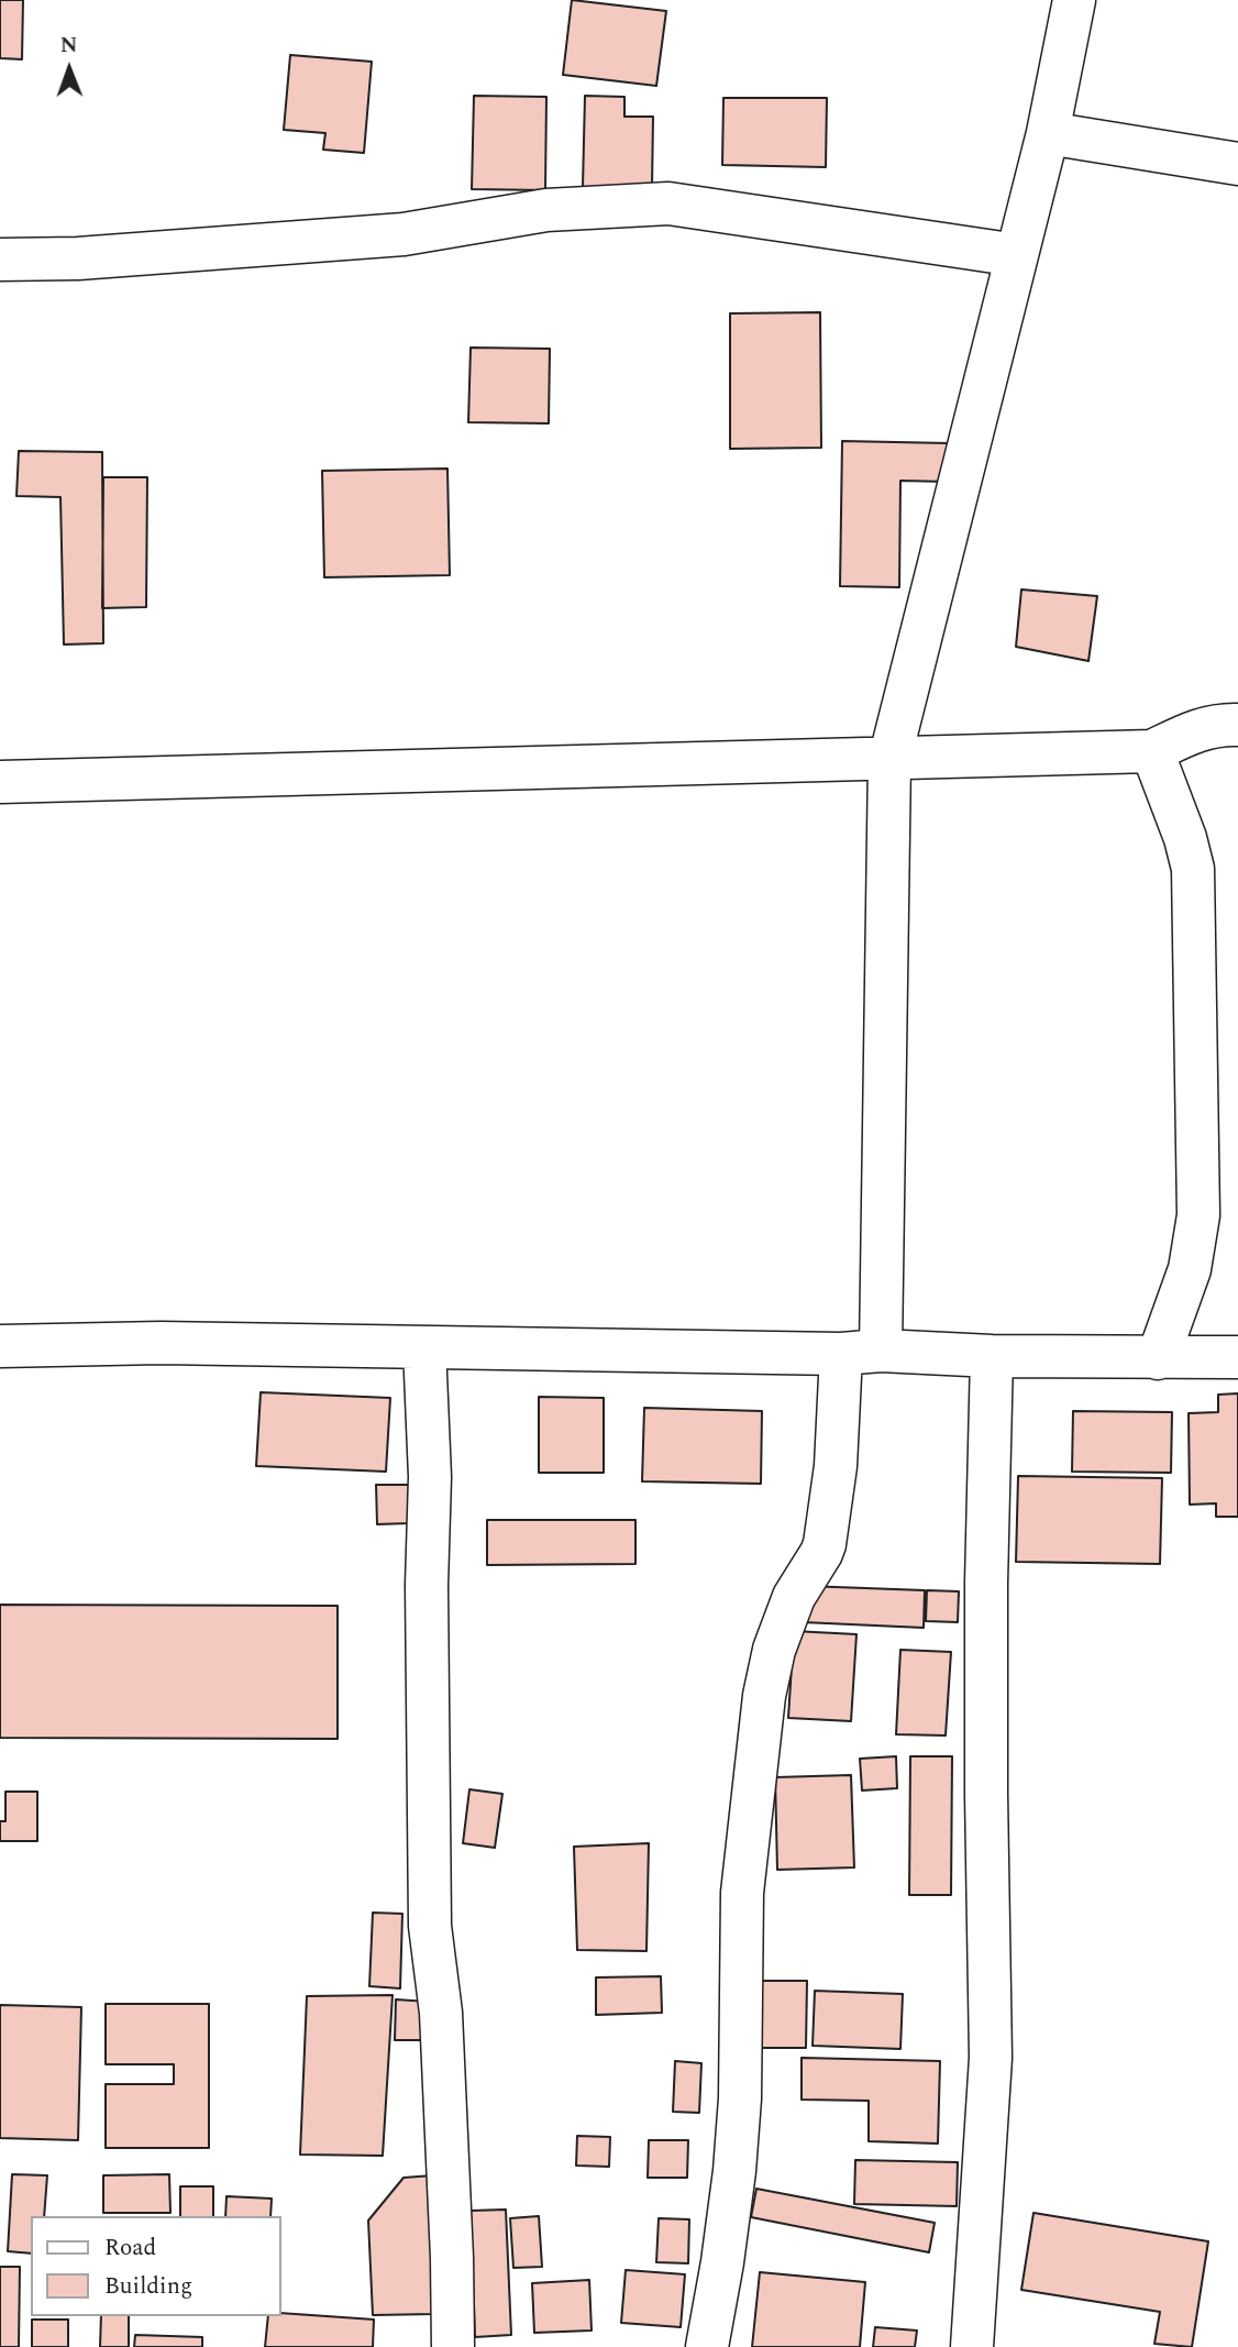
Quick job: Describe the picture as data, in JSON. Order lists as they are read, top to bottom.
{
  "legend": ["Road", "Building"],
  "north": "top"
}
